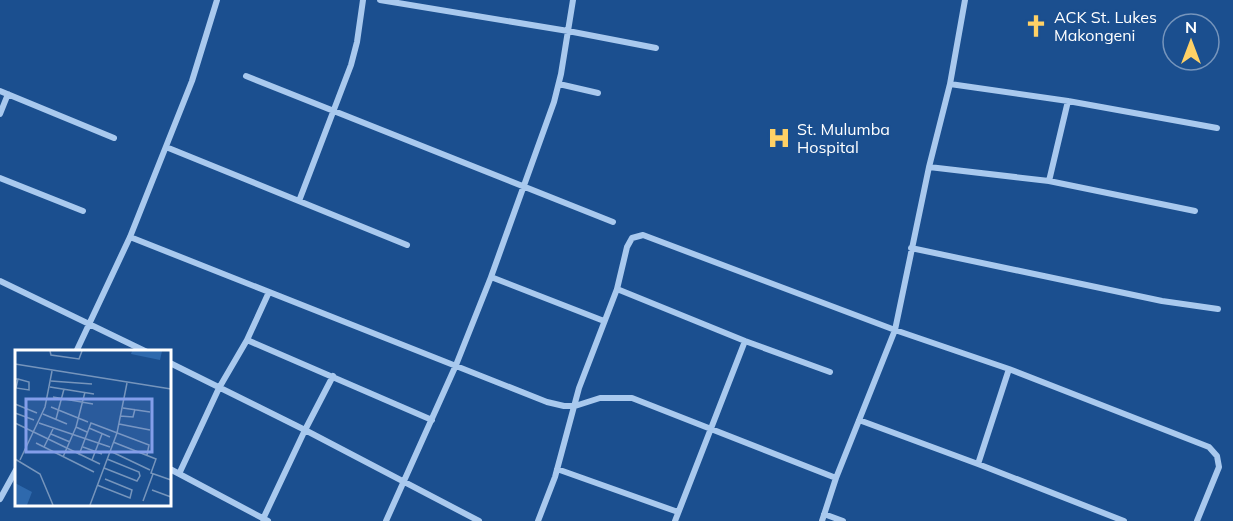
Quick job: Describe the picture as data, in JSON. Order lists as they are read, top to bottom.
{
  "places": {
    "church": ["ACK St. Lukes Makongeni"],
    "hospital": ["St. Mulumba Hospital"]
  },
  "north": "top"
}
